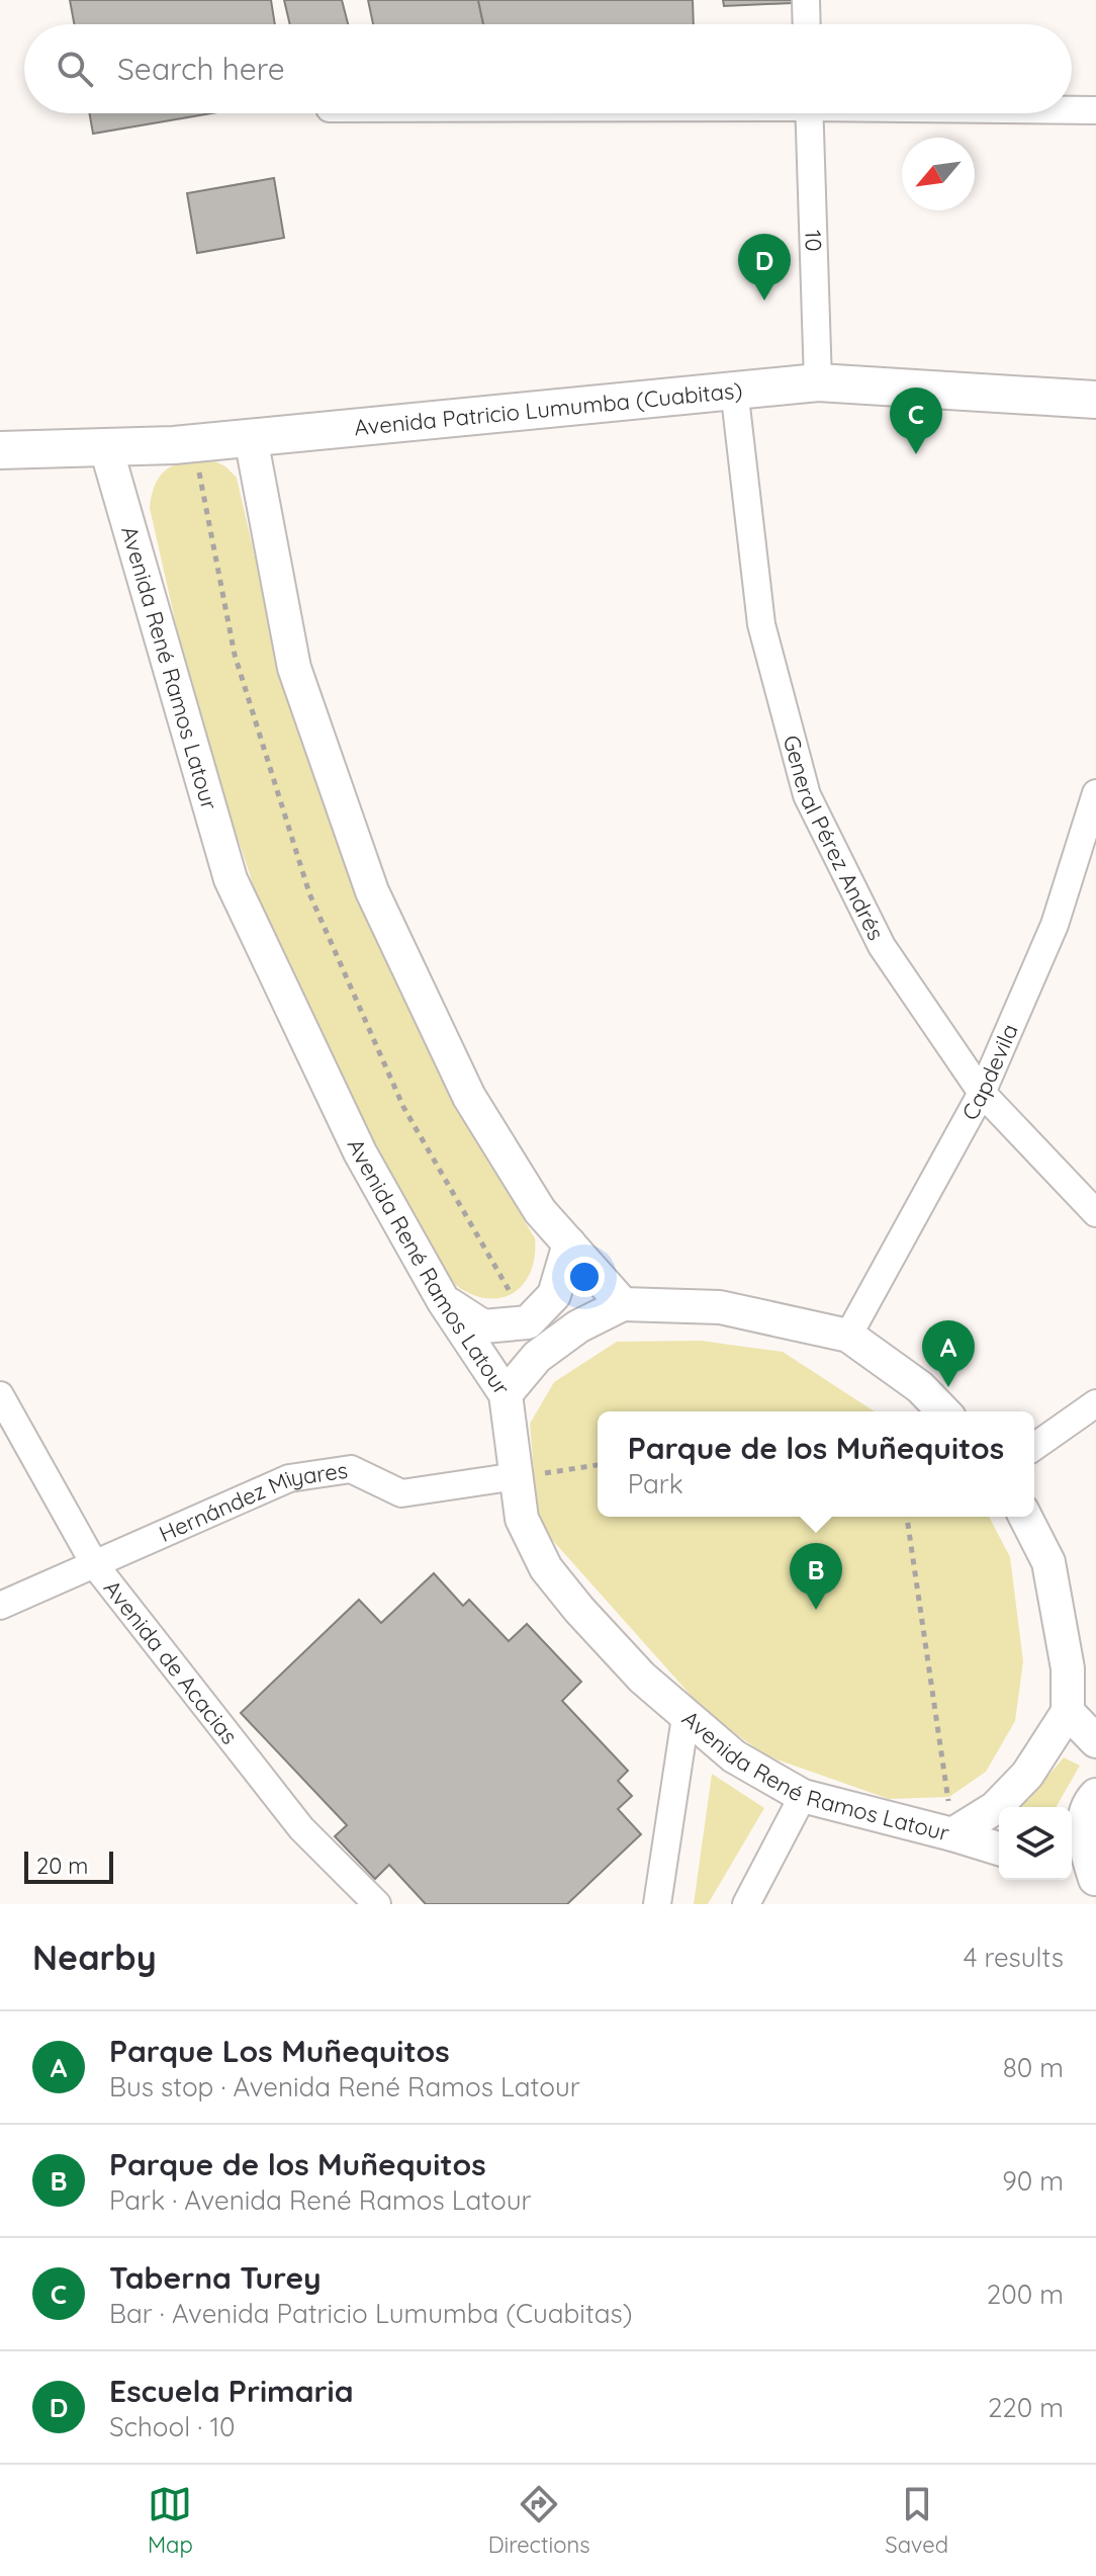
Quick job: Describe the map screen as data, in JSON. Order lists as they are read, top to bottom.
{
  "streets": {
    "main road": ["Avenida Patricio Lumumba (Cuabitas)"],
    "street": [
      "10",
      "Avenida René Ramos Latour",
      "General Pérez Andrés",
      "Capdevila",
      "Hernández Miyares",
      "Avenida de Acacias"
    ]
  },
  "crossings": [
    ["10", "Avenida Patricio Lumumba (Cuabitas)"],
    ["Avenida Patricio Lumumba (Cuabitas)", "Avenida René Ramos Latour"],
    ["Avenida Patricio Lumumba (Cuabitas)", "General Pérez Andrés"],
    ["Avenida René Ramos Latour", "Hernández Miyares"],
    ["General Pérez Andrés", "Capdevila"],
    ["Hernández Miyares", "Avenida de Acacias"]
  ],
  "scale_bar": "20 m",
  "north": "bottom left",
  "page": {
    "search": "Search here",
    "pins": [
      "D",
      "C",
      "A",
      "B"
    ],
    "popup": ["Parque de los Muñequitos", "Park"],
    "scale": "20 m",
    "heading": ["Nearby", "4 results"],
    "list": [
      {
        "mark": "A",
        "name": "Parque Los Muñequitos",
        "note": "Bus stop · Avenida René Ramos Latour",
        "value": "80 m"
      },
      {
        "mark": "B",
        "name": "Parque de los Muñequitos",
        "note": "Park · Avenida René Ramos Latour",
        "value": "90 m"
      },
      {
        "mark": "C",
        "name": "Taberna Turey",
        "note": "Bar · Avenida Patricio Lumumba (Cuabitas)",
        "value": "200 m"
      },
      {
        "mark": "D",
        "name": "Escuela Primaria",
        "note": "School · 10",
        "value": "220 m"
      }
    ],
    "nav": ["Map", "Directions", "Saved"]
  }
}
